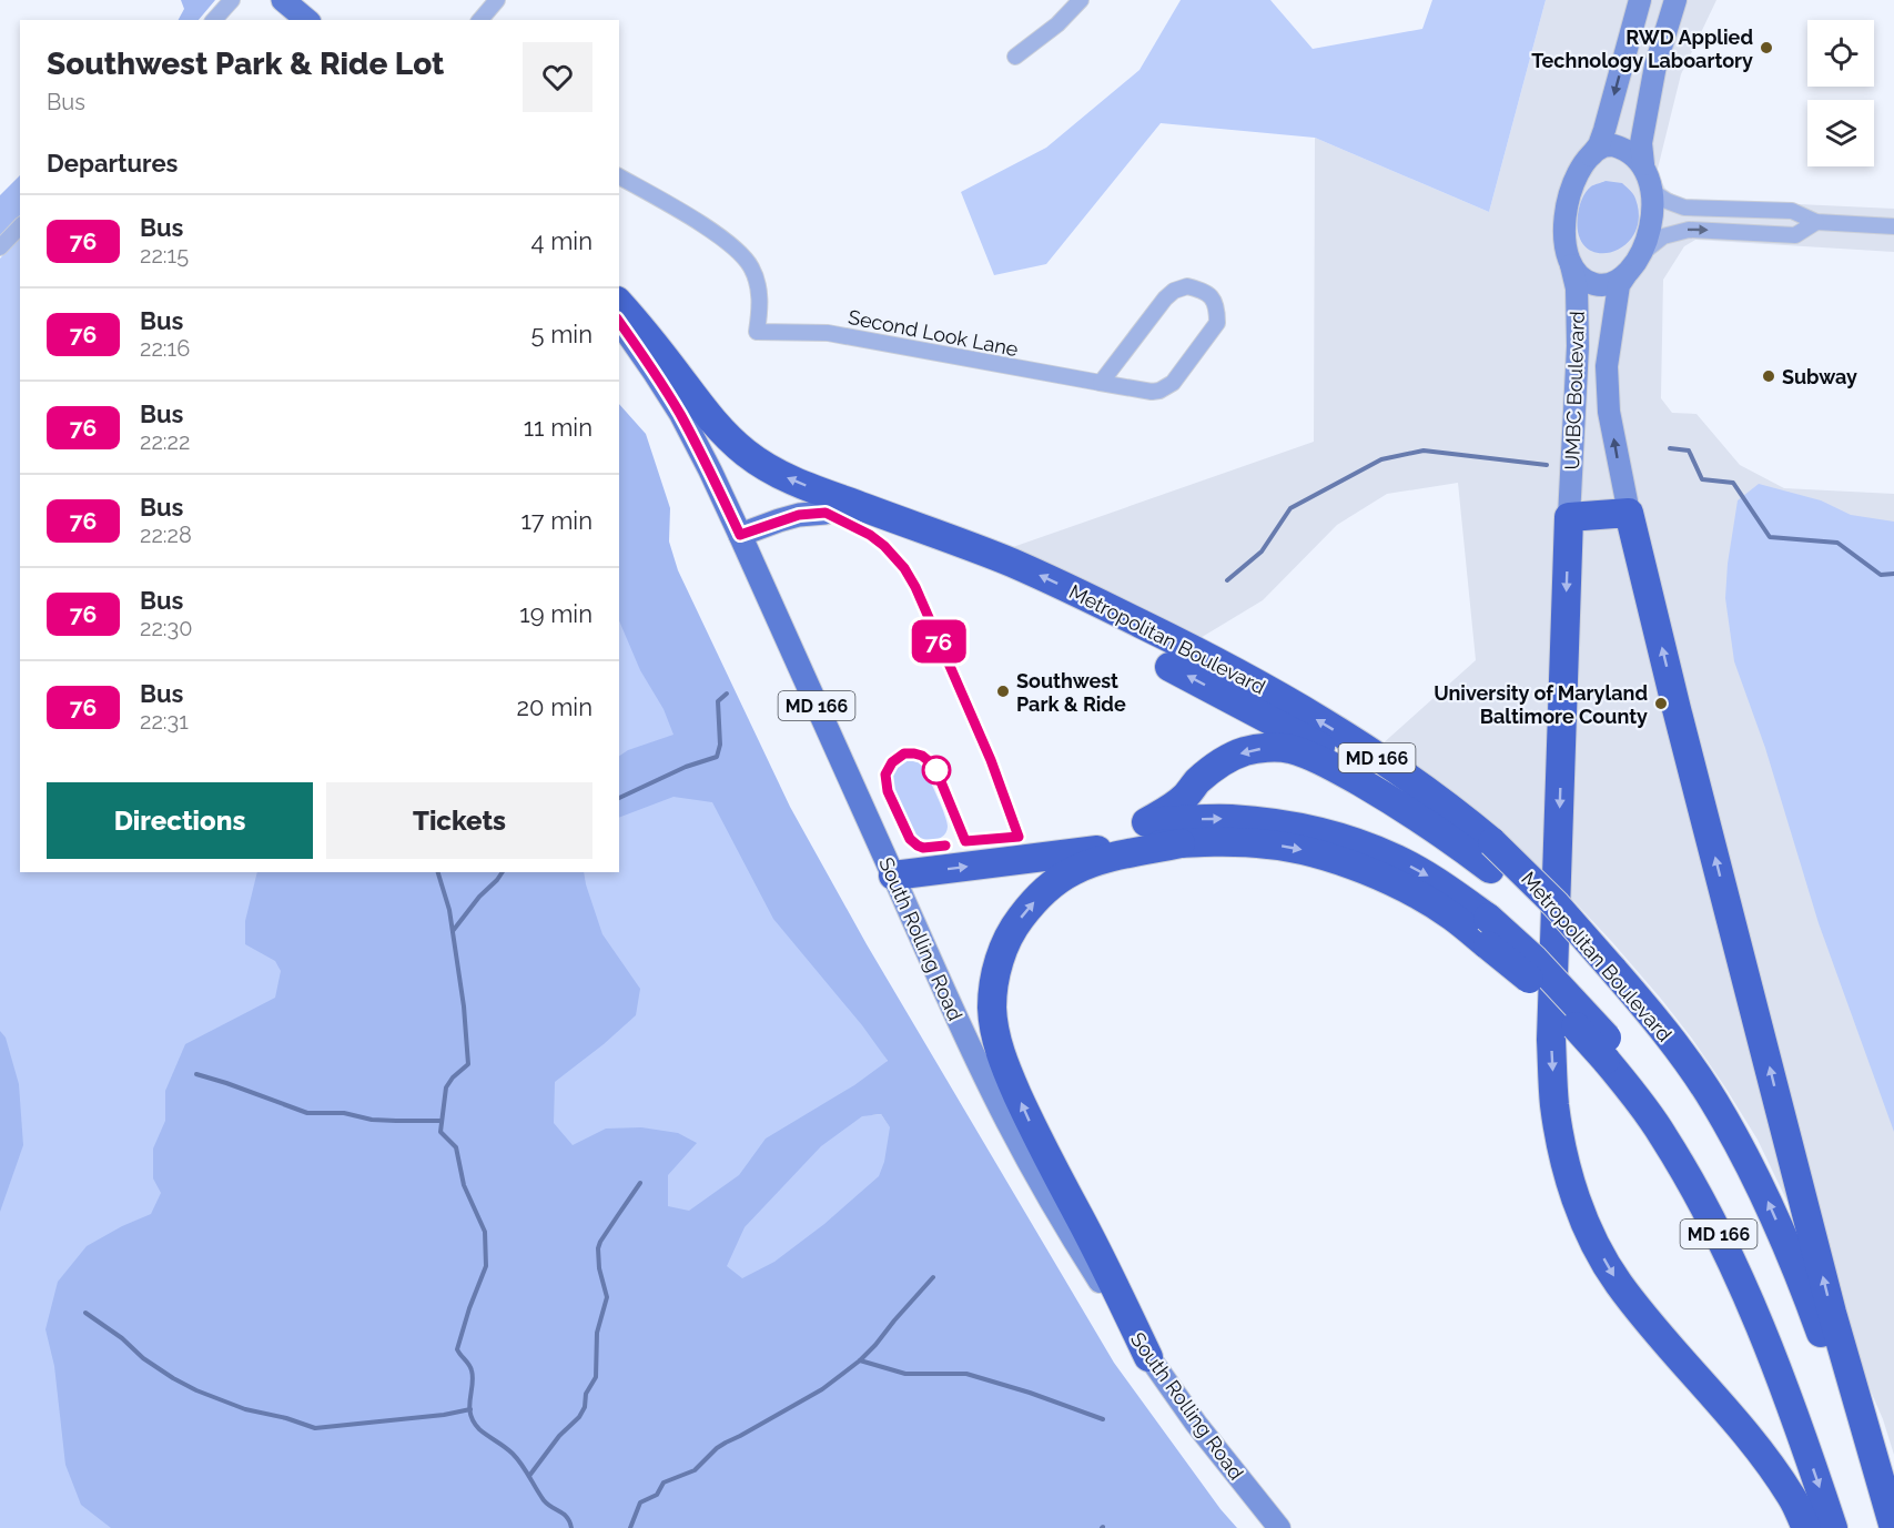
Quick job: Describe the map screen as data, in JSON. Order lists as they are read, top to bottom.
{
  "streets": {
    "highway": ["Metropolitan Boulevard", "MD 166"],
    "main road": ["South Rolling Road"],
    "street": ["Second Look Lane", "UMBC Boulevard"]
  },
  "crossings": [
    ["Metropolitan Boulevard", "MD 166"],
    ["MD 166", "South Rolling Road"]
  ],
  "places": [
    "RWD Applied Technology Laboartory",
    "Subway",
    "Southwest Park & Ride",
    "University of Maryland Baltimore County"
  ],
  "lines": ["bus line 76"],
  "page": {
    "on_map": "76",
    "heading": [
      ["Southwest Park & Ride Lot", "Bus"],
      "Departures"
    ],
    "list": [
      {
        "mark": "76",
        "name": "Bus",
        "note": "22:15",
        "value": "4 min"
      },
      {
        "mark": "76",
        "name": "Bus",
        "note": "22:16",
        "value": "5 min"
      },
      {
        "mark": "76",
        "name": "Bus",
        "note": "22:22",
        "value": "11 min"
      },
      {
        "mark": "76",
        "name": "Bus",
        "note": "22:28",
        "value": "17 min"
      },
      {
        "mark": "76",
        "name": "Bus",
        "note": "22:30",
        "value": "19 min"
      },
      {
        "mark": "76",
        "name": "Bus",
        "note": "22:31",
        "value": "20 min"
      }
    ],
    "buttons": ["Directions", "Tickets"]
  }
}
